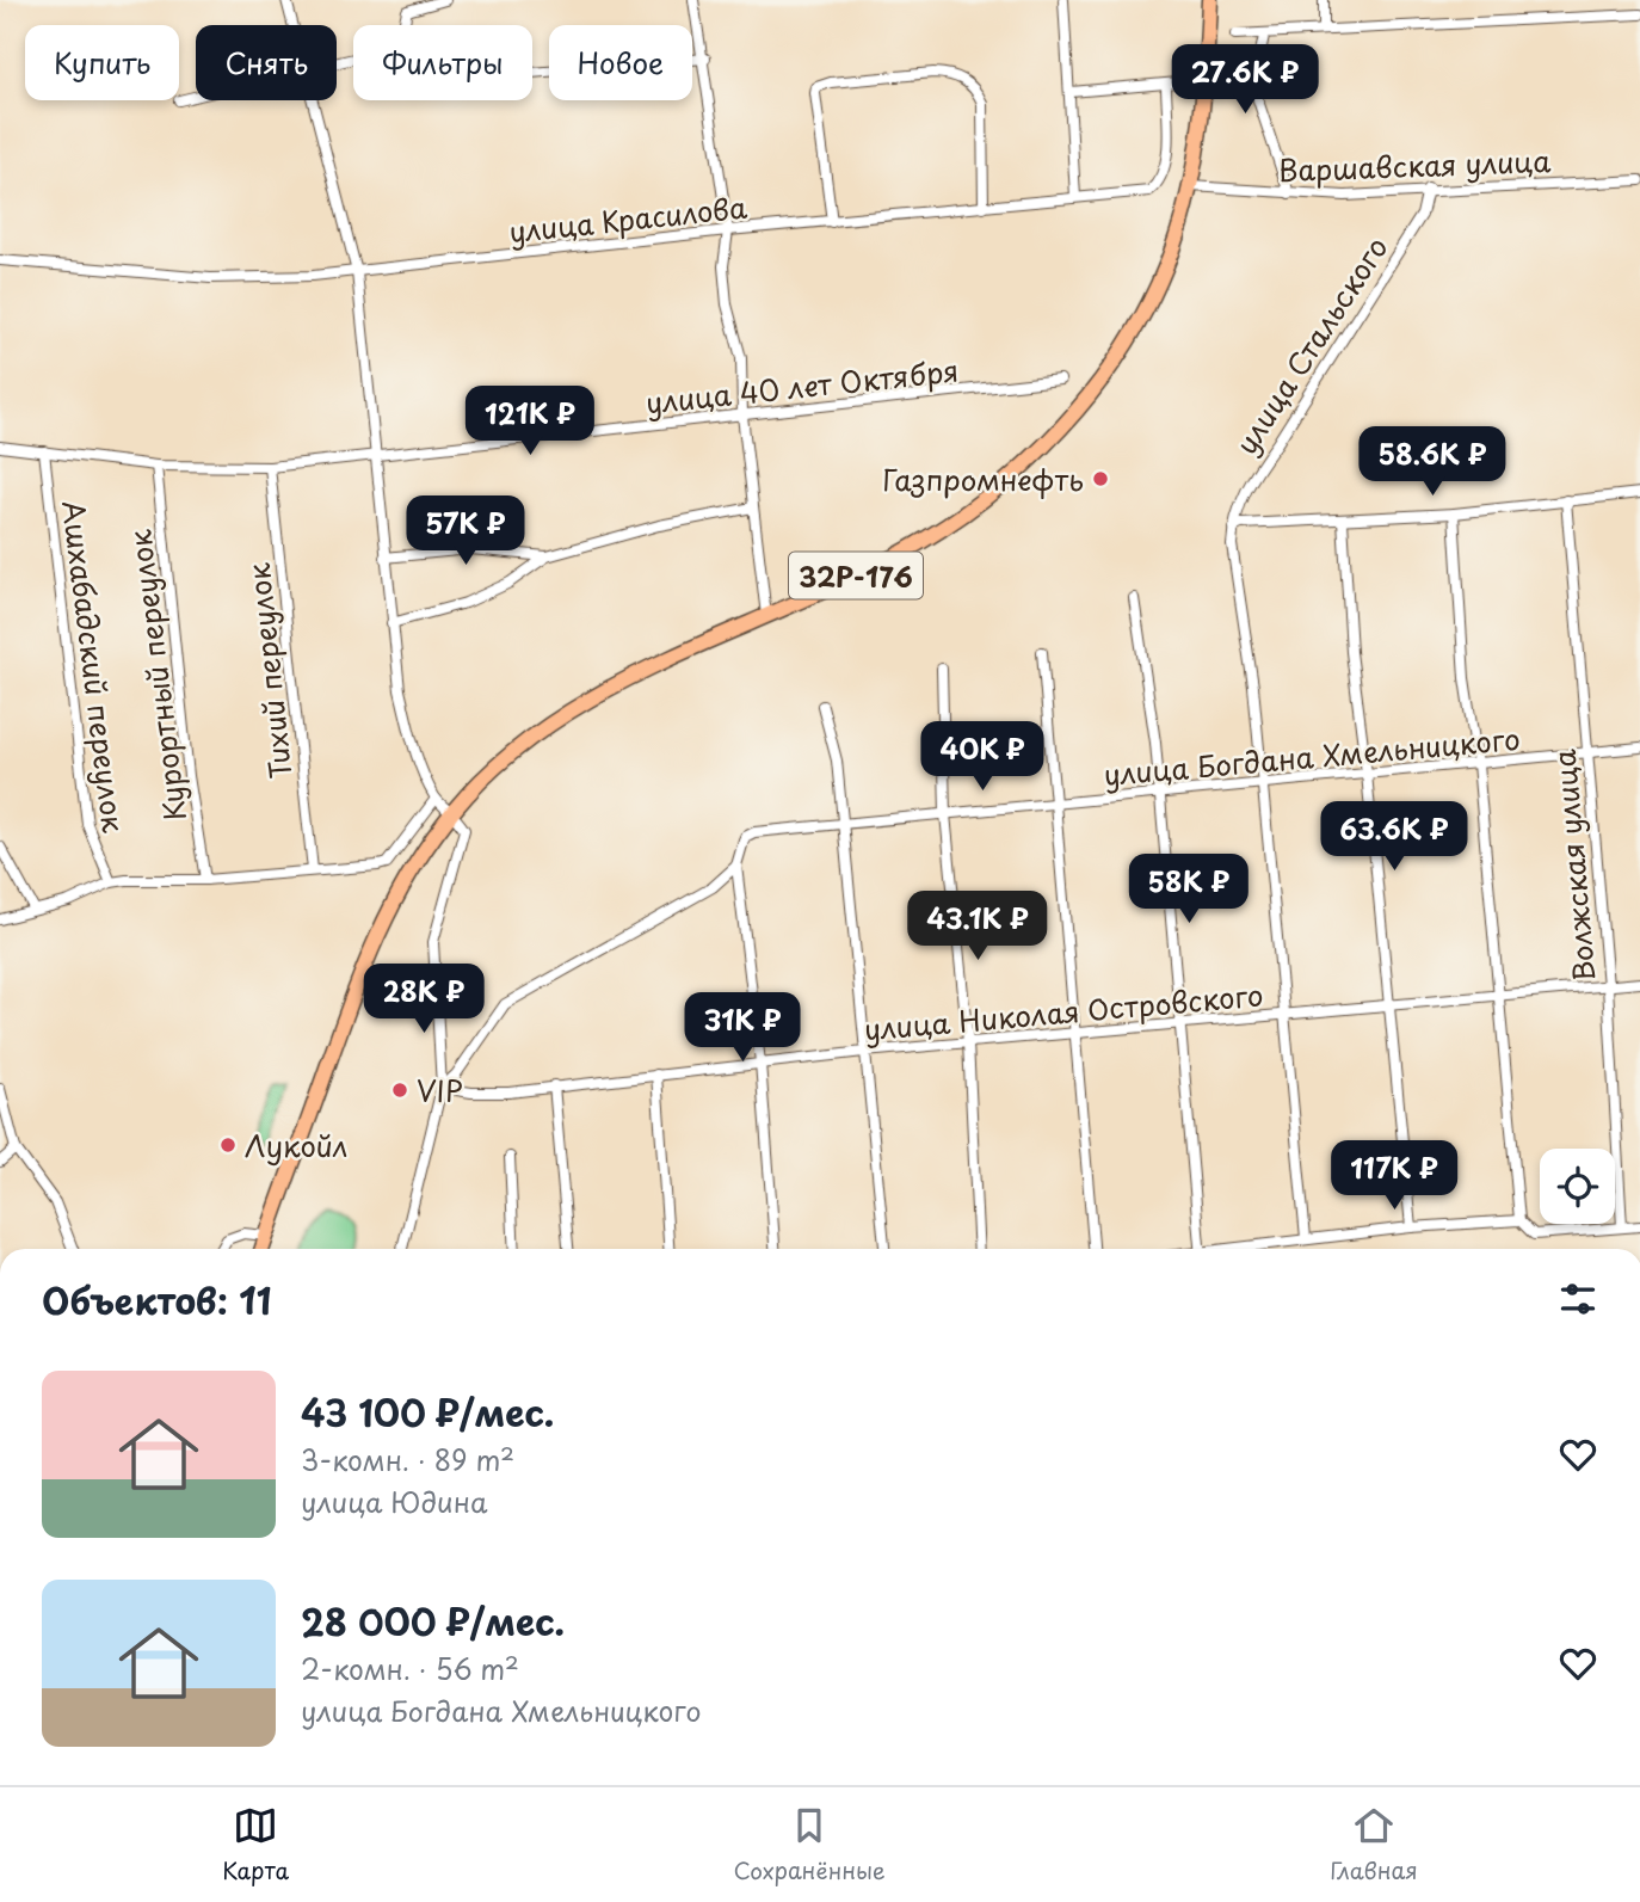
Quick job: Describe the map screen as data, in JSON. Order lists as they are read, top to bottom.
{
  "streets": {
    "main road": ["32Р-176"],
    "street": [
      "Варшавская улица",
      "улица Красилова",
      "улица Стальского",
      "улица 40 лет Октября",
      "Ашхабадский переулок",
      "Тихий переулок",
      "Курортный переулок",
      "улица Богдана Хмельницкого",
      "Волжская улица",
      "улица Николая Островского"
    ]
  },
  "crossings": [
    ["Варшавская улица", "улица Стальского"],
    ["Варшавская улица", "32Р-176"],
    ["улица 40 лет Октября", "Ашхабадский переулок"],
    ["улица 40 лет Октября", "Тихий переулок"],
    ["улица 40 лет Октября", "Курортный переулок"],
    ["улица Богдана Хмельницкого", "Волжская улица"],
    ["улица Богдана Хмельницкого", "улица Николая Островского"],
    ["Волжская улица", "улица Николая Островского"]
  ],
  "places": ["Газпромнефть", "VIP", "Лукойл"],
  "page": {
    "chip": [
      "Купить",
      "Снять",
      "Фильтры",
      "Новое"
    ],
    "price": [
      "27.6K ₽",
      "121K ₽",
      "58.6K ₽",
      "57K ₽",
      "40K ₽",
      "63.6K ₽",
      "58K ₽",
      "43.1K ₽",
      "28K ₽",
      "31K ₽",
      "117K ₽"
    ],
    "heading": "Объектов: 11",
    "list": [
      {
        "name": "43 100 ₽/мес.",
        "note": "3-комн. · 89 m² · улица Юдина"
      },
      {
        "name": "28 000 ₽/мес.",
        "note": "2-комн. · 56 m² · улица Богдана Хмельницкого"
      }
    ],
    "tabs": ["Карта", "Сохранённые", "Главная"]
  }
}
